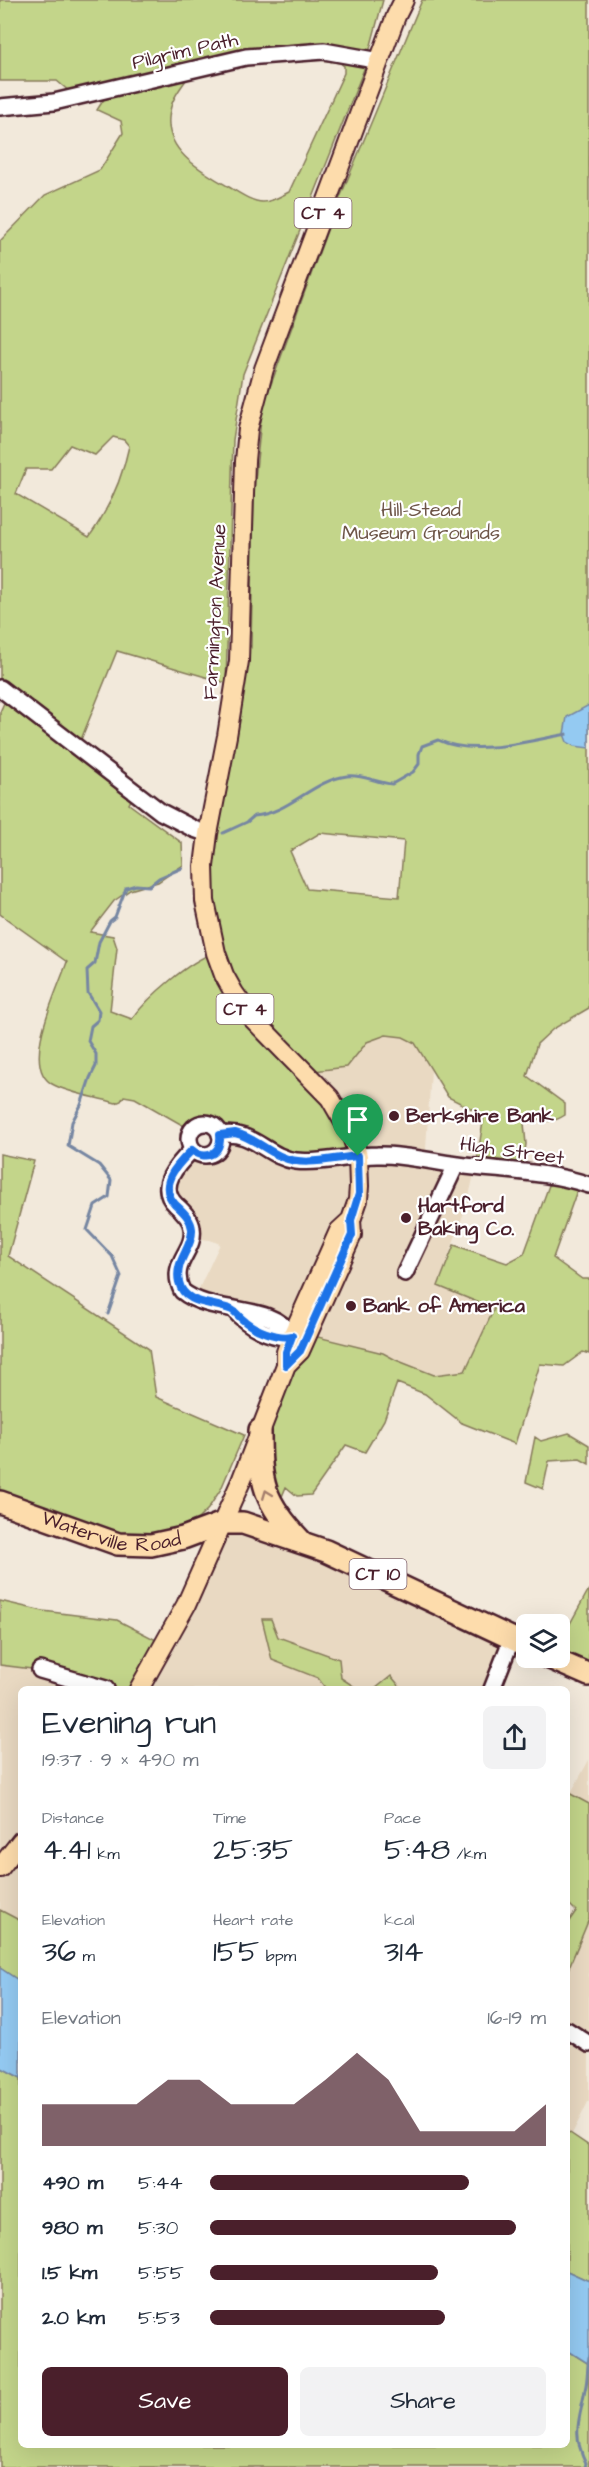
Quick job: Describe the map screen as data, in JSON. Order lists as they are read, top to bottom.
{
  "streets": {
    "highway": ["Waterville Road", "CT 10"],
    "main road": ["CT 4", "Farmington Avenue"],
    "street": ["Pilgrim Path", "High Street"]
  },
  "crossings": [
    ["Pilgrim Path", "Farmington Avenue"],
    ["Farmington Avenue", "High Street"],
    ["Farmington Avenue", "Waterville Road"],
    ["Farmington Avenue", "CT 10"],
    ["Waterville Road", "CT 10"]
  ],
  "parks": ["Hill-Stead Museum Grounds"],
  "places": ["Berkshire Bank", "Hartford Baking Co.", "Bank of America"],
  "page": {
    "heading": ["Evening run", "19:37 · 9 × 490 m"],
    "stats": [
      ["Distance", "4.41 km"],
      ["Time", "25:35"],
      ["Pace", "5:48 /km"],
      ["Elevation", "36 m"],
      ["Heart rate", "155 bpm"],
      ["kcal", "314"]
    ],
    "chart": ["Elevation", "16–19 m"],
    "list": [
      {
        "name": "490 m",
        "note": "5:44"
      },
      {
        "name": "980 m",
        "note": "5:30"
      },
      {
        "name": "1.5 km",
        "note": "5:55"
      },
      {
        "name": "2.0 km",
        "note": "5:53"
      }
    ],
    "buttons": ["Save", "Share"]
  }
}
